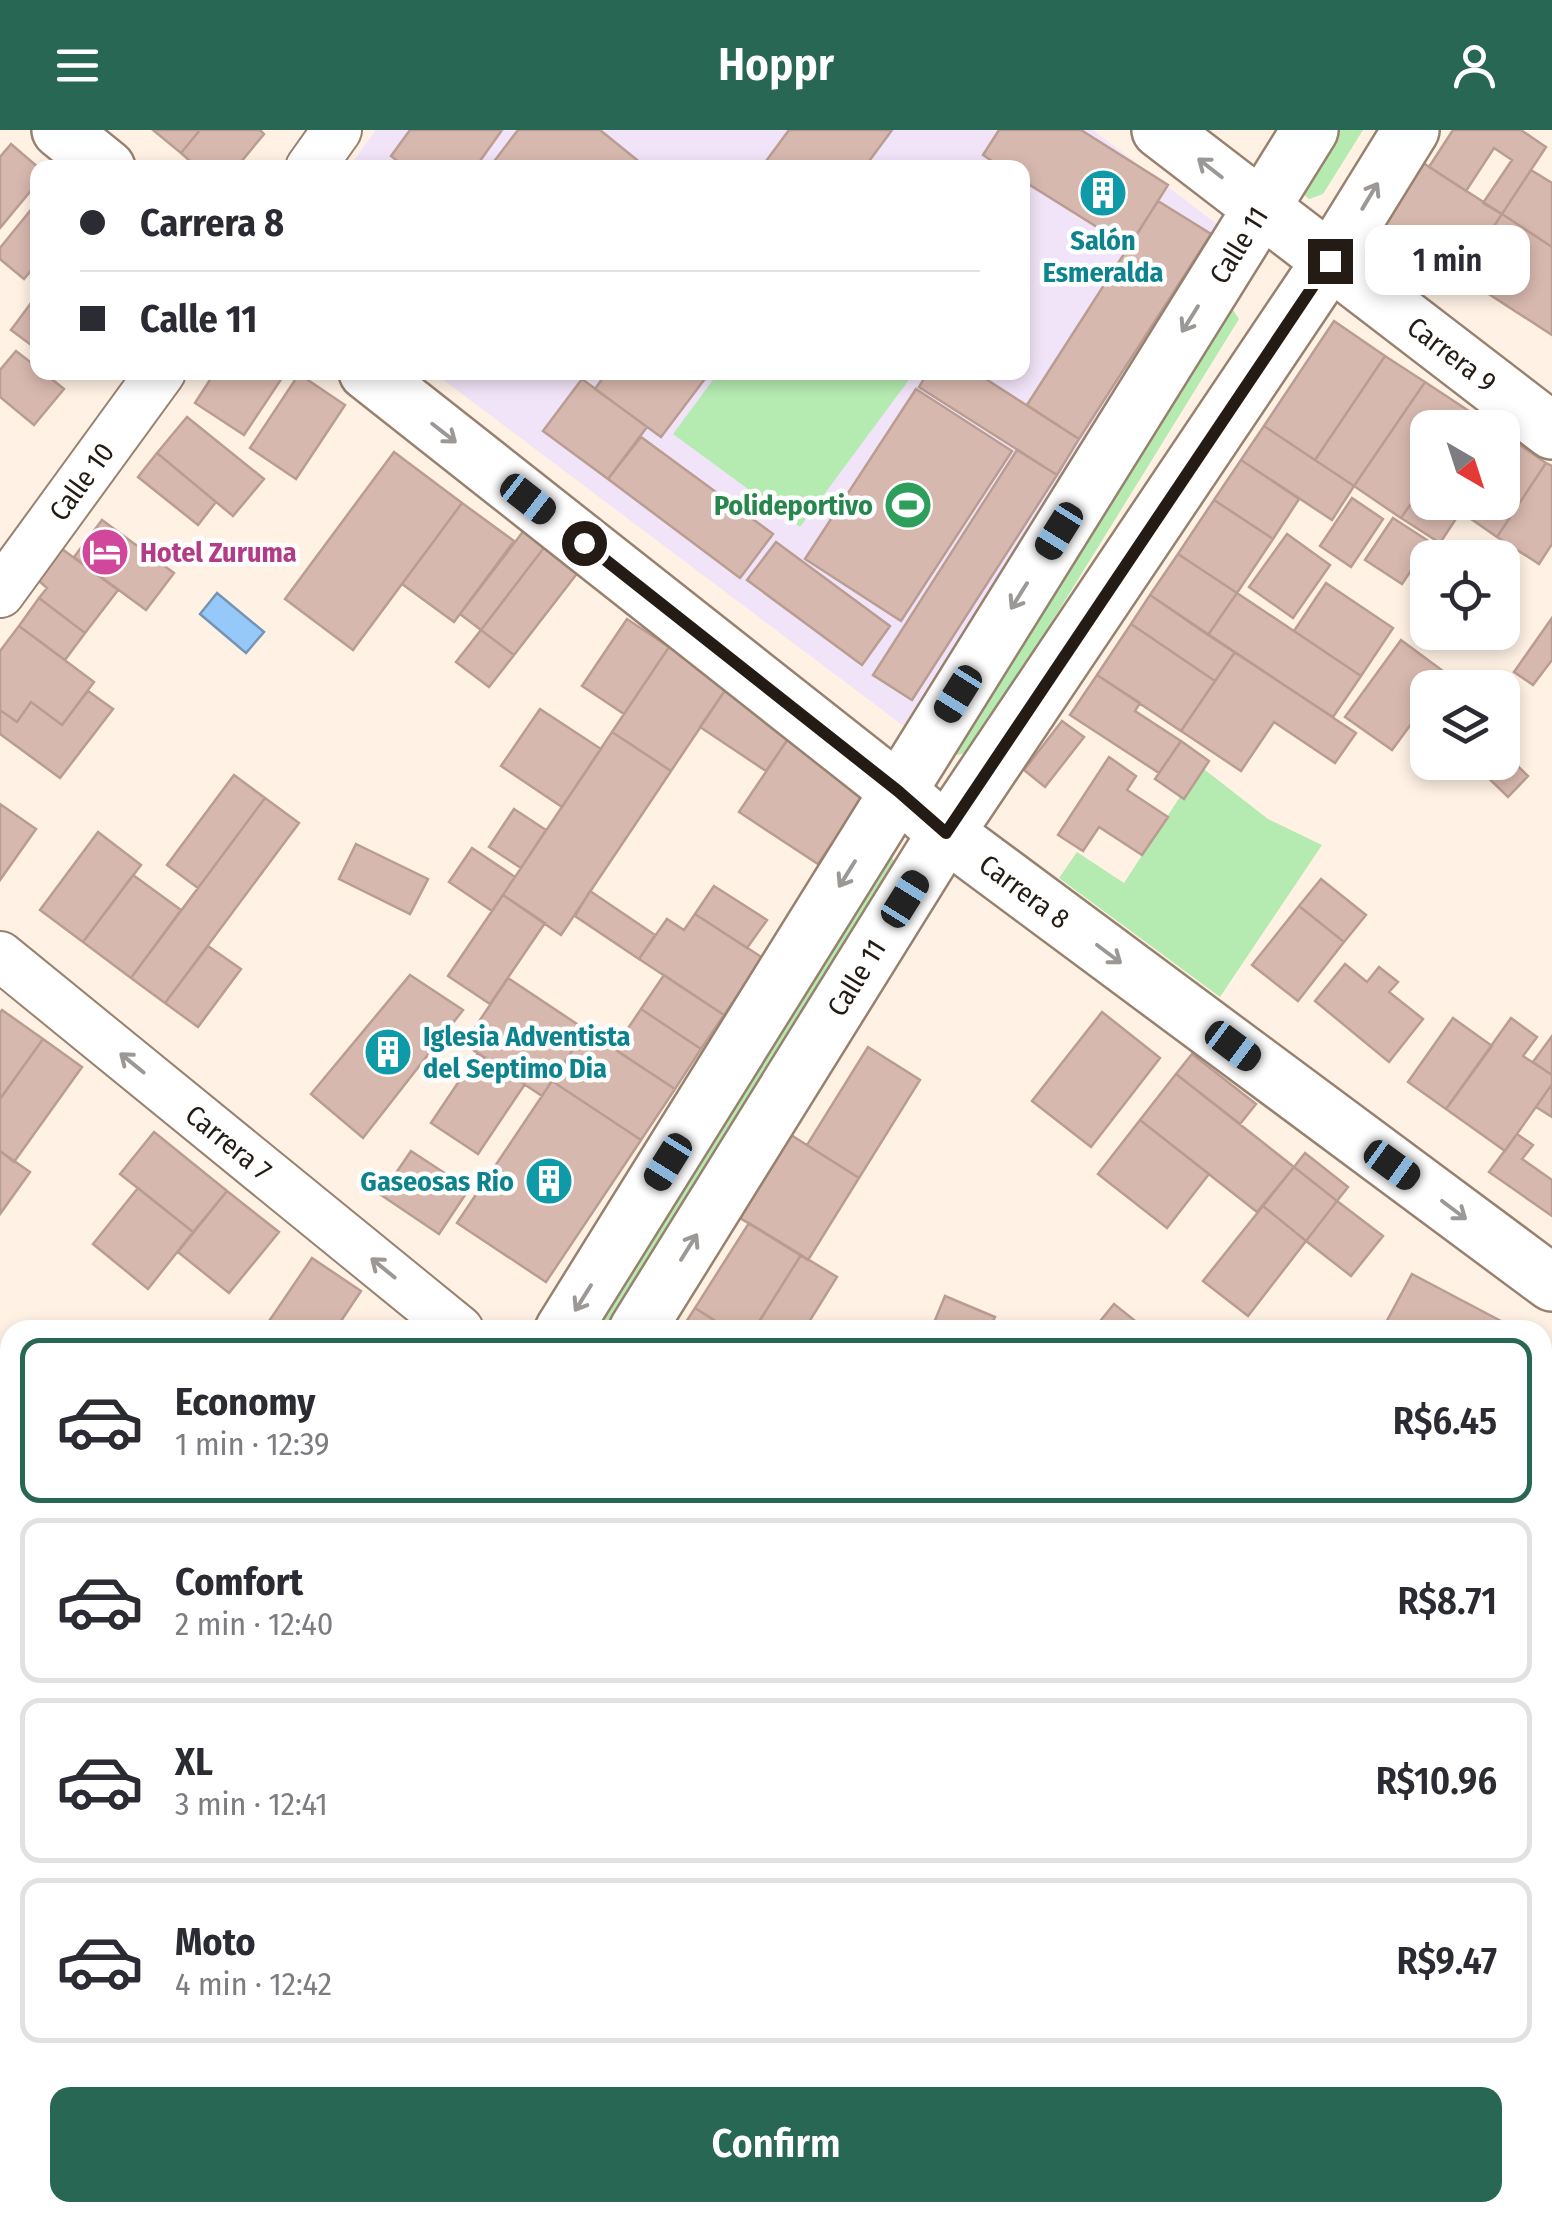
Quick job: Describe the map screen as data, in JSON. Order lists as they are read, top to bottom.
{
  "streets": {
    "main road": ["Calle 11", "Carrera 9", "Carrera 8"],
    "street": ["Calle 10", "Carrera 7"]
  },
  "crossings": [
    ["Calle 11", "Carrera 9"],
    ["Calle 11", "Carrera 8"]
  ],
  "one_way": ["Carrera 8", "Carrera 7"],
  "places": {
    "building": ["Salón Esmeralda", "Iglesia Adventista del Septimo Dia", "Gaseosas Rio"],
    "sports": ["Polideportivo"],
    "hotel": ["Hotel Zuruma"]
  },
  "north": "bottom right",
  "page": {
    "header": "Hoppr",
    "banner": ["Carrera 8", "Calle 11"],
    "bubble": "1 min",
    "list": [
      {
        "name": "Economy",
        "note": "1 min · 12:39",
        "value": "R$6.45"
      },
      {
        "name": "Comfort",
        "note": "2 min · 12:40",
        "value": "R$8.71"
      },
      {
        "name": "XL",
        "note": "3 min · 12:41",
        "value": "R$10.96"
      },
      {
        "name": "Moto",
        "note": "4 min · 12:42",
        "value": "R$9.47"
      }
    ],
    "buttons": "Confirm"
  }
}
